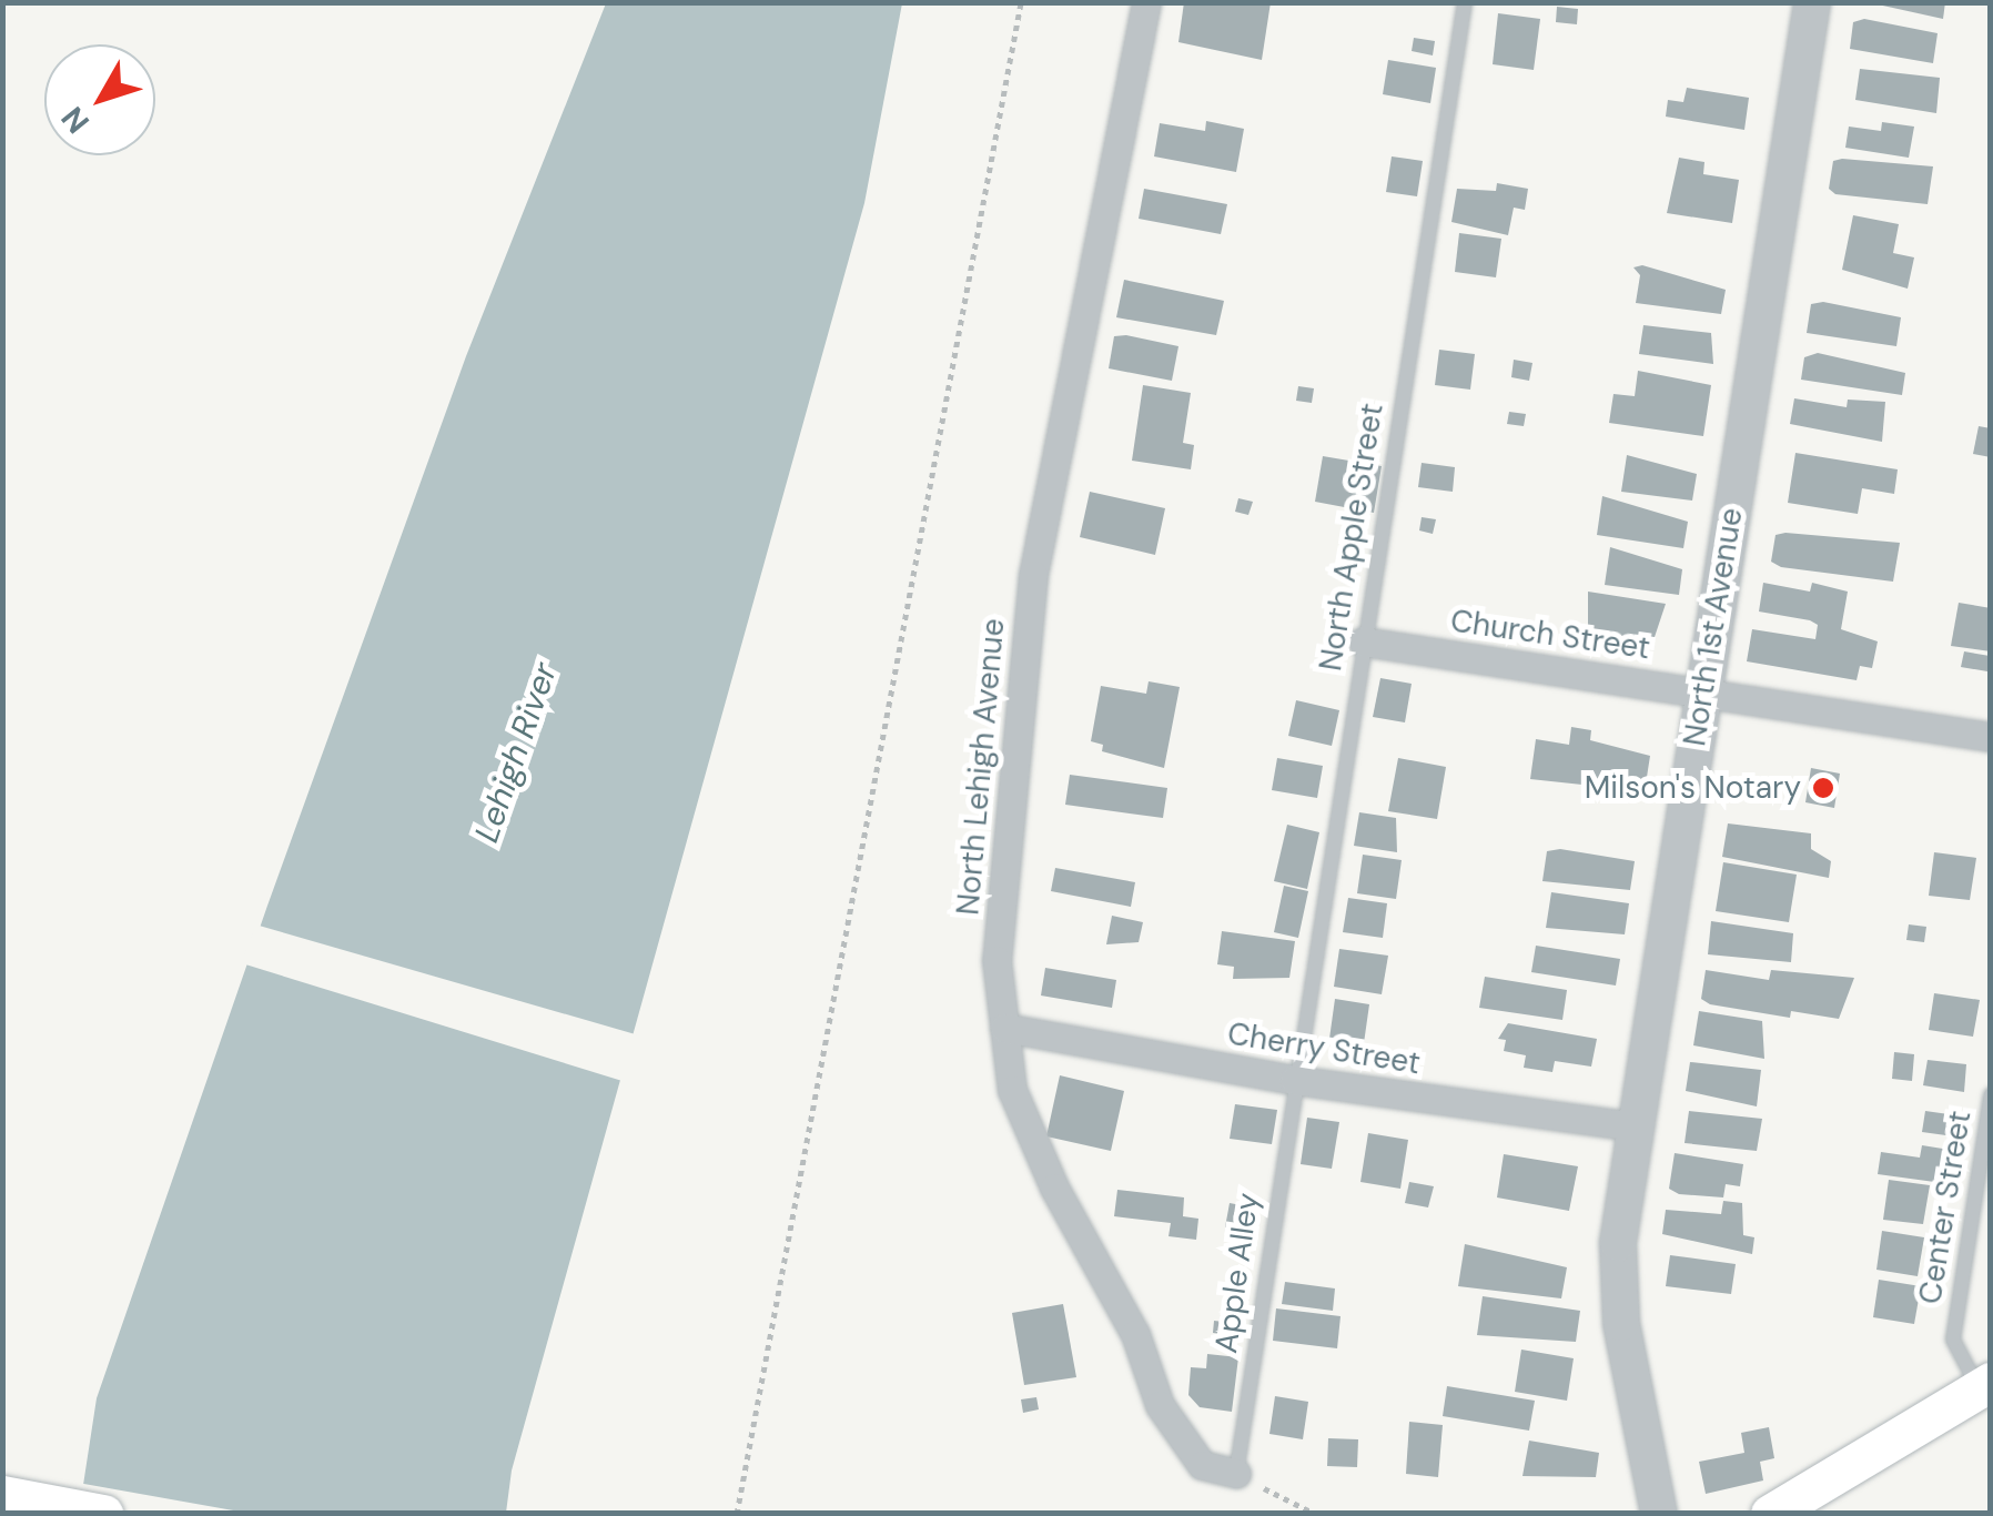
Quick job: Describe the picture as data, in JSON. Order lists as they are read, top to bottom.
{
  "streets": {
    "street": [
      "North 1st Avenue",
      "Church Street",
      "North Lehigh Avenue",
      "Cherry Street"
    ],
    "lane": ["North Apple Street", "Center Street", "Apple Alley"]
  },
  "crossings": [
    ["North Apple Street", "Church Street"],
    ["North Apple Street", "Cherry Street"],
    ["North Apple Street", "Apple Alley"],
    ["North 1st Avenue", "Church Street"],
    ["North 1st Avenue", "Cherry Street"],
    ["North Lehigh Avenue", "Cherry Street"],
    ["North Lehigh Avenue", "Apple Alley"],
    ["Cherry Street", "Apple Alley"]
  ],
  "water": ["Lehigh River"],
  "places": ["Milson's Notary"],
  "north": "bottom left"
}
